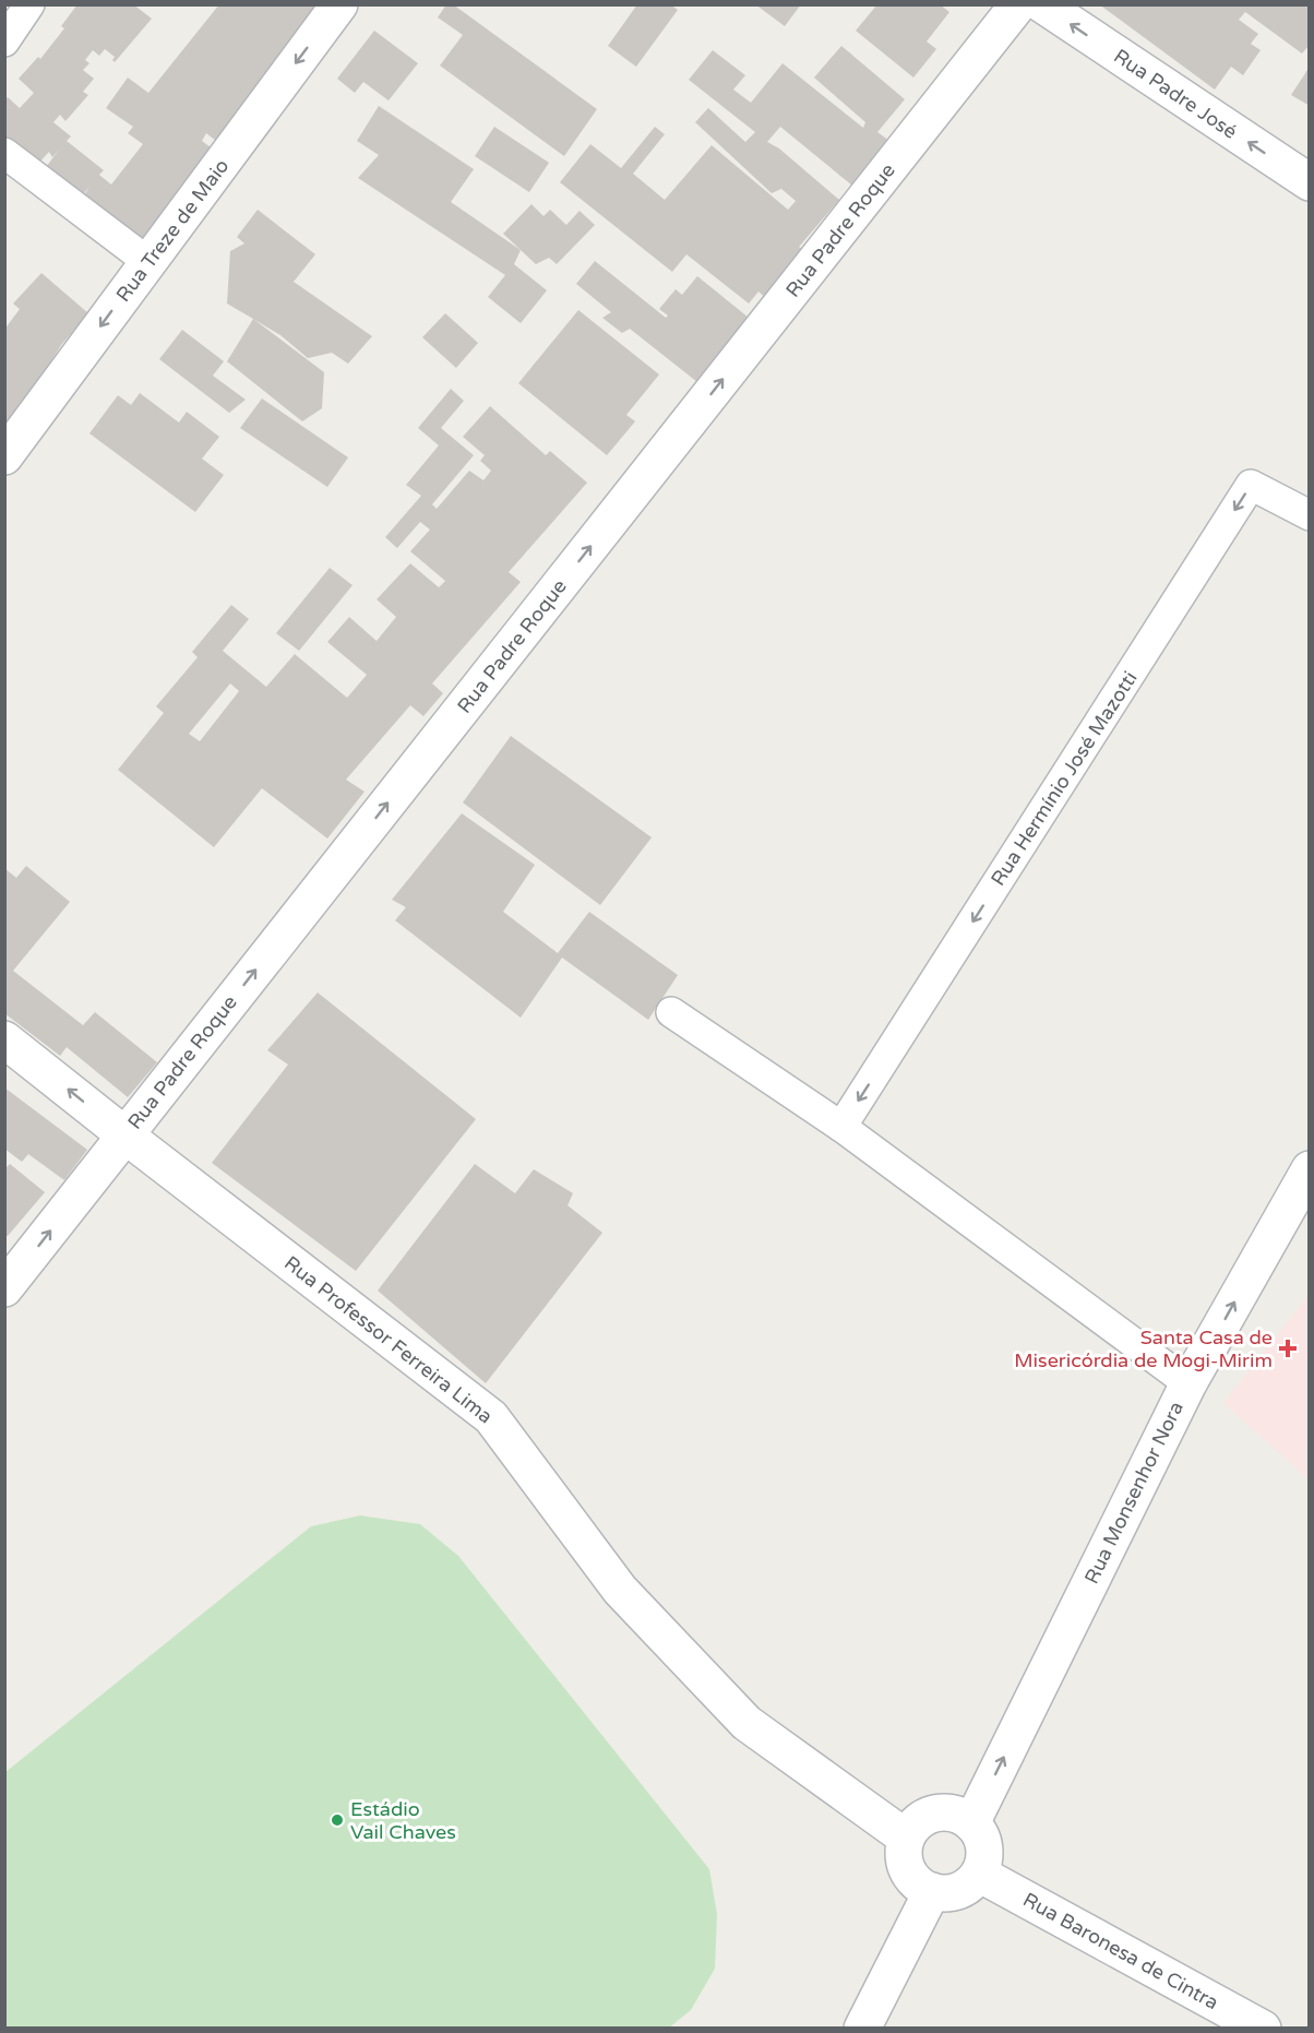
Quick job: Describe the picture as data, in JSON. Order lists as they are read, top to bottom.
{
  "streets": {
    "street": [
      "Rua Padre José",
      "Rua Treze de Maio",
      "Rua Padre Roque",
      "Rua Hermínio José Mazotti",
      "Rua Professor Ferreira Lima",
      "Rua Monsenhor Nora",
      "Rua Baronesa de Cintra"
    ]
  },
  "crossings": [
    ["Rua Padre Roque", "Rua Professor Ferreira Lima"],
    ["Rua Professor Ferreira Lima", "Rua Monsenhor Nora"],
    ["Rua Professor Ferreira Lima", "Rua Baronesa de Cintra"],
    ["Rua Monsenhor Nora", "Rua Baronesa de Cintra"]
  ],
  "one_way": [
    "Rua Padre José",
    "Rua Treze de Maio",
    "Rua Padre Roque",
    "Rua Hermínio José Mazotti",
    "Rua Monsenhor Nora"
  ],
  "places": {
    "health": ["Santa Casa de Misericórdia de Mogi-Mirim"],
    "other": ["Estádio Vail Chaves"]
  }
}
